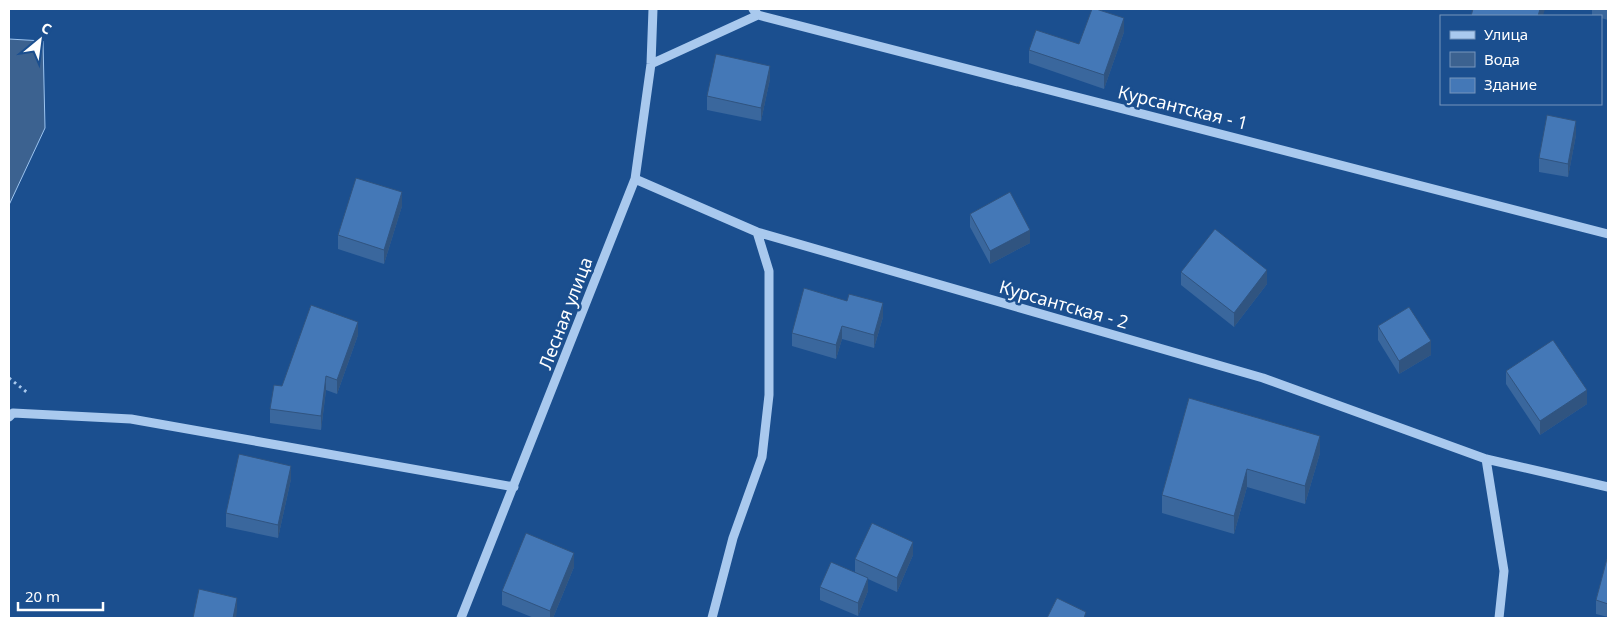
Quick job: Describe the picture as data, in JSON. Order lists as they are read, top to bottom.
{
  "streets": {
    "street": ["Курсантская - 1", "Курсантская - 2", "Лесная улица"]
  },
  "crossings": [
    ["Курсантская - 2", "Лесная улица"]
  ],
  "legend": ["Улица", "Вода", "Здание"],
  "scale_bar": "20 m",
  "north": "top right"
}
